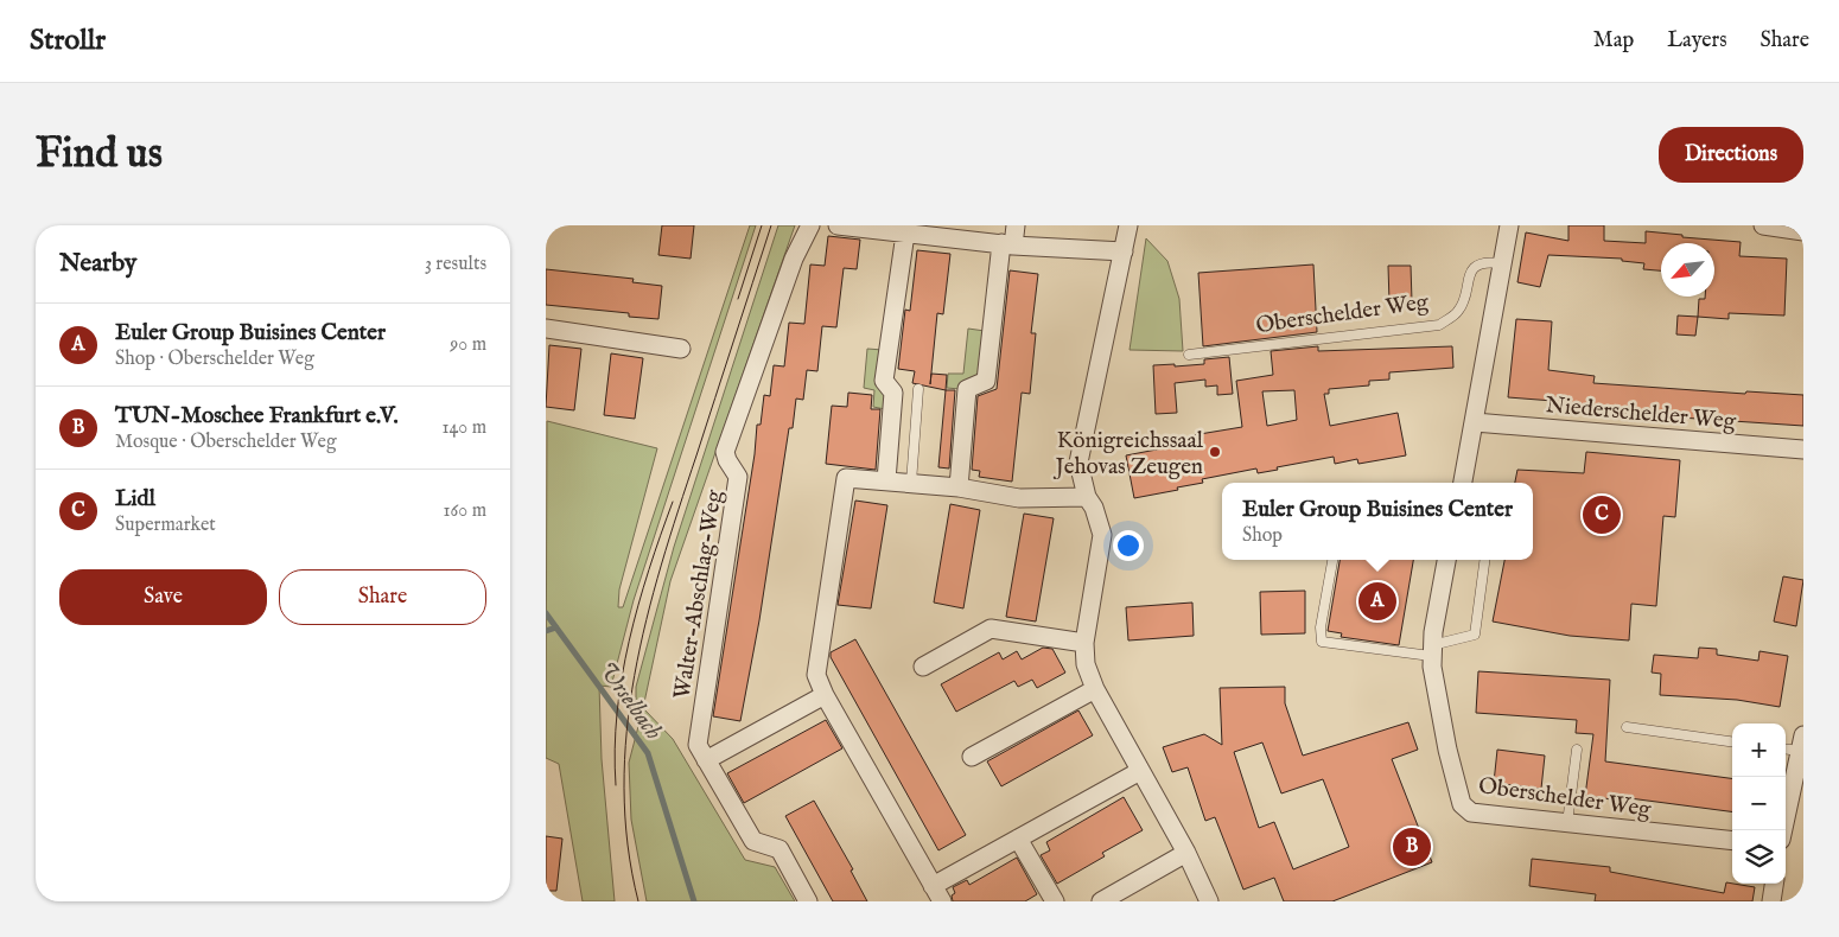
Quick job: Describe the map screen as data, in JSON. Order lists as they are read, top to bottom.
{
  "streets": {
    "street": ["Oberschelder Weg", "Niederschelder Weg", "Walter-Abschlag-Weg"]
  },
  "water": ["Urselbach"],
  "places": ["Königreichssaal Jehovas Zeugen"],
  "north": "bottom left",
  "page": {
    "header": "Strollr",
    "nav": ["Map", "Layers", "Share"],
    "buttons": [
      "Directions",
      ["Save", "Share"]
    ],
    "title": "Find us",
    "heading": ["Nearby", "3 results"],
    "list": [
      {
        "mark": "A",
        "name": "Euler Group Buisines Center",
        "note": "Shop · Oberschelder Weg",
        "value": "90 m"
      },
      {
        "mark": "B",
        "name": "TUN-Moschee Frankfurt e.V.",
        "note": "Mosque · Oberschelder Weg",
        "value": "140 m"
      },
      {
        "mark": "C",
        "name": "Lidl",
        "note": "Supermarket",
        "value": "160 m"
      }
    ],
    "popup": ["Euler Group Buisines Center", "Shop"],
    "pins": ["C", "A", "B"],
    "map_buttons": ["+", "−"]
  }
}
